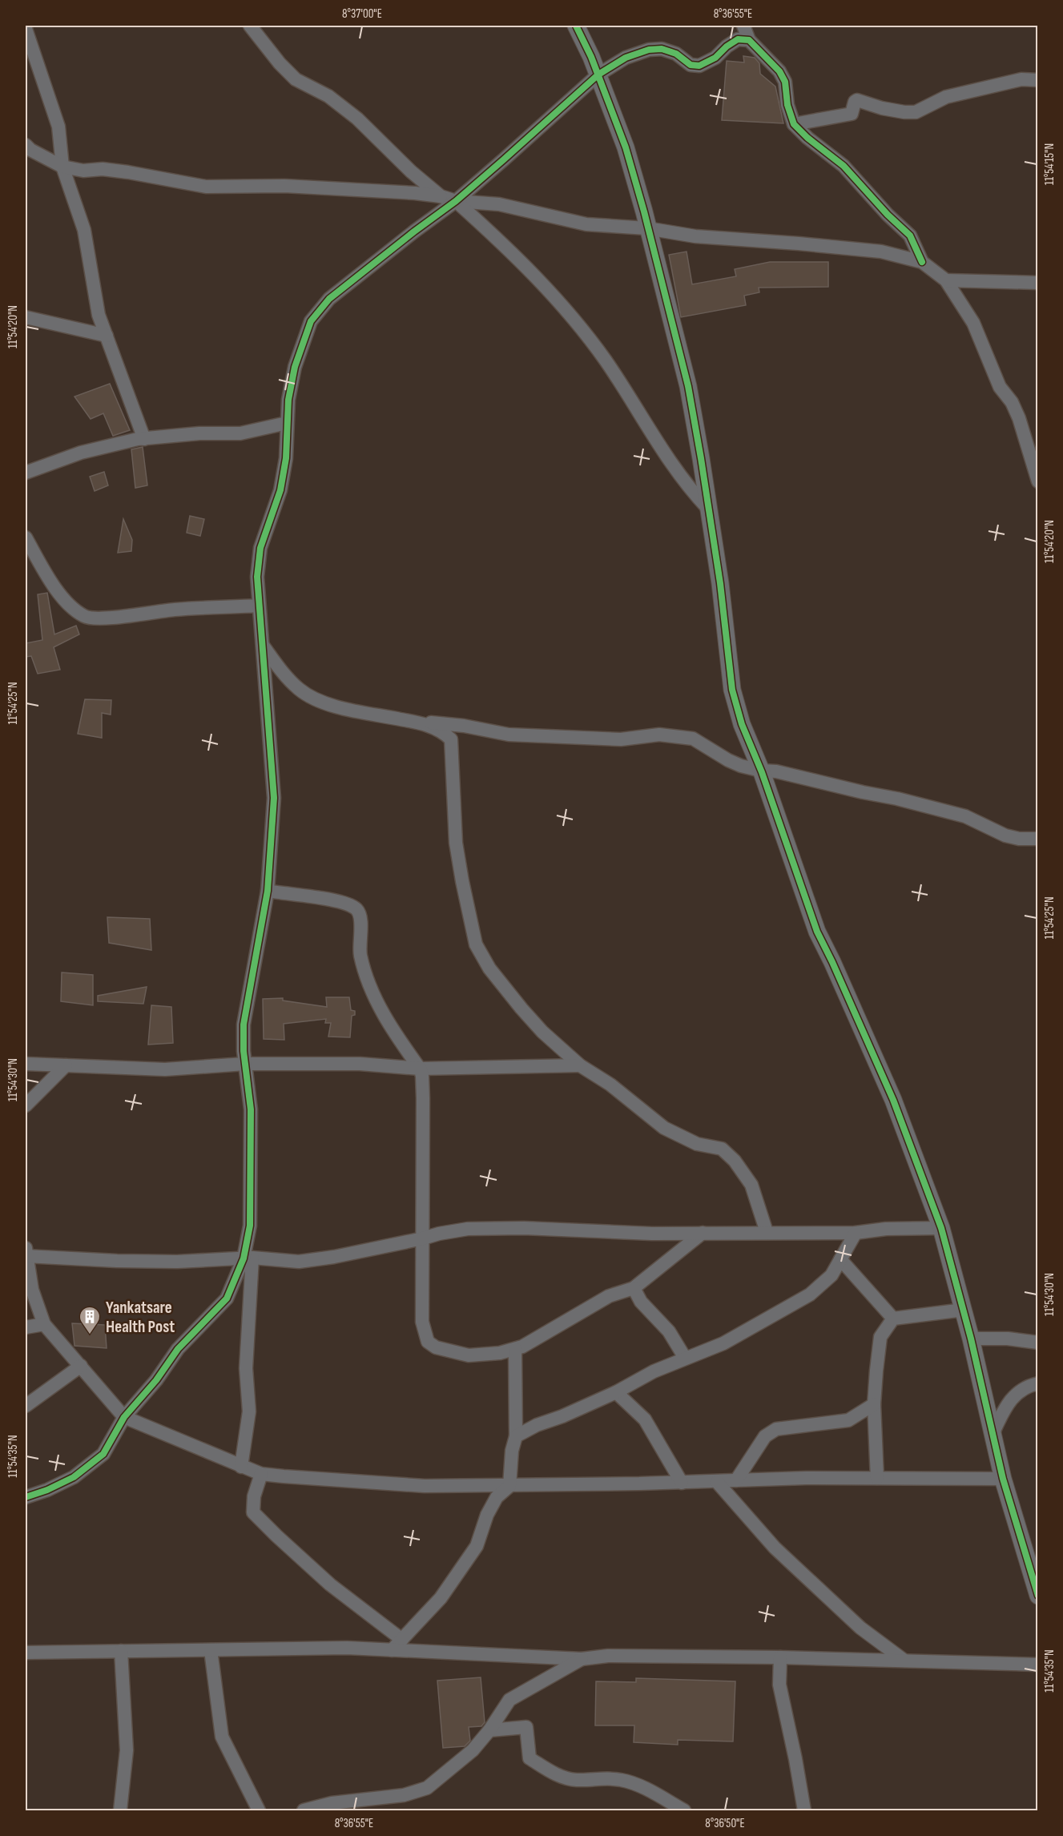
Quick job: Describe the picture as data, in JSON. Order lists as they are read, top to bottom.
{
  "places": {
    "building": ["Yankatsare Health Post"]
  },
  "coordinates": [
    "8°37'00\"E",
    "8°36'55\"E",
    "11°54'15\"N",
    "11°54'20\"N",
    "11°54'25\"N",
    "11°54'30\"N",
    "11°54'35\"N",
    "8°36'50\"E"
  ]
}
